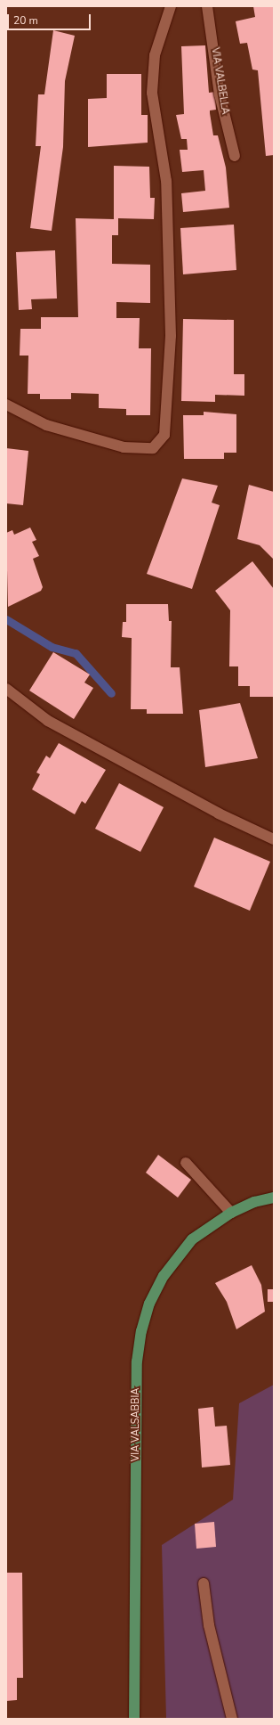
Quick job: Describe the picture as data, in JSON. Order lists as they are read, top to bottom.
{
  "streets": {
    "main road": ["VIA VALSABBIA"],
    "street": ["VIA VALBELLA"]
  },
  "scale_bar": "20 m"
}
